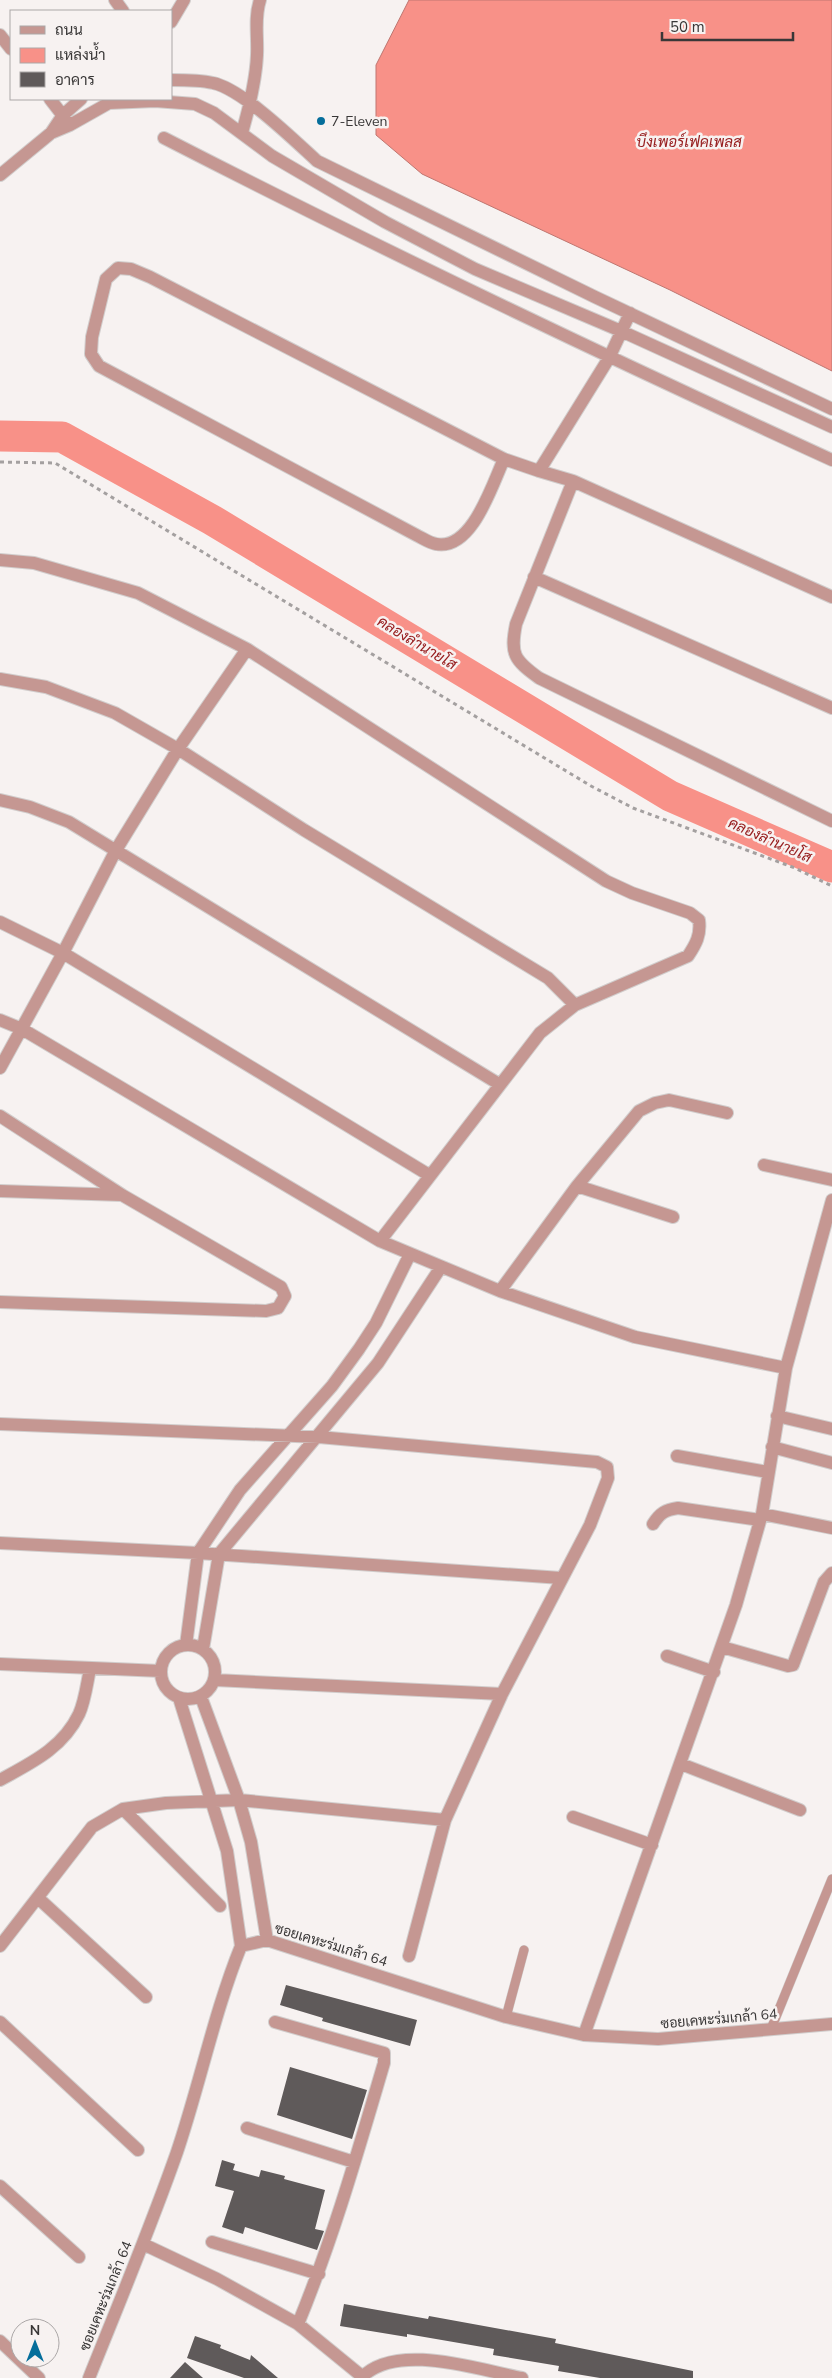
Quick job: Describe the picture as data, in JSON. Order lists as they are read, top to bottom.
{
  "streets": {
    "street": ["ซอยเคหะร่มเกล้า 64"]
  },
  "water": ["บึงเพอร์เฟคเพลส", "คลองลำนายโส"],
  "places": ["7-Eleven"],
  "legend": ["ถนน", "แหล่งน้ำ", "อาคาร"],
  "scale_bar": "50 m",
  "north": "top"
}
